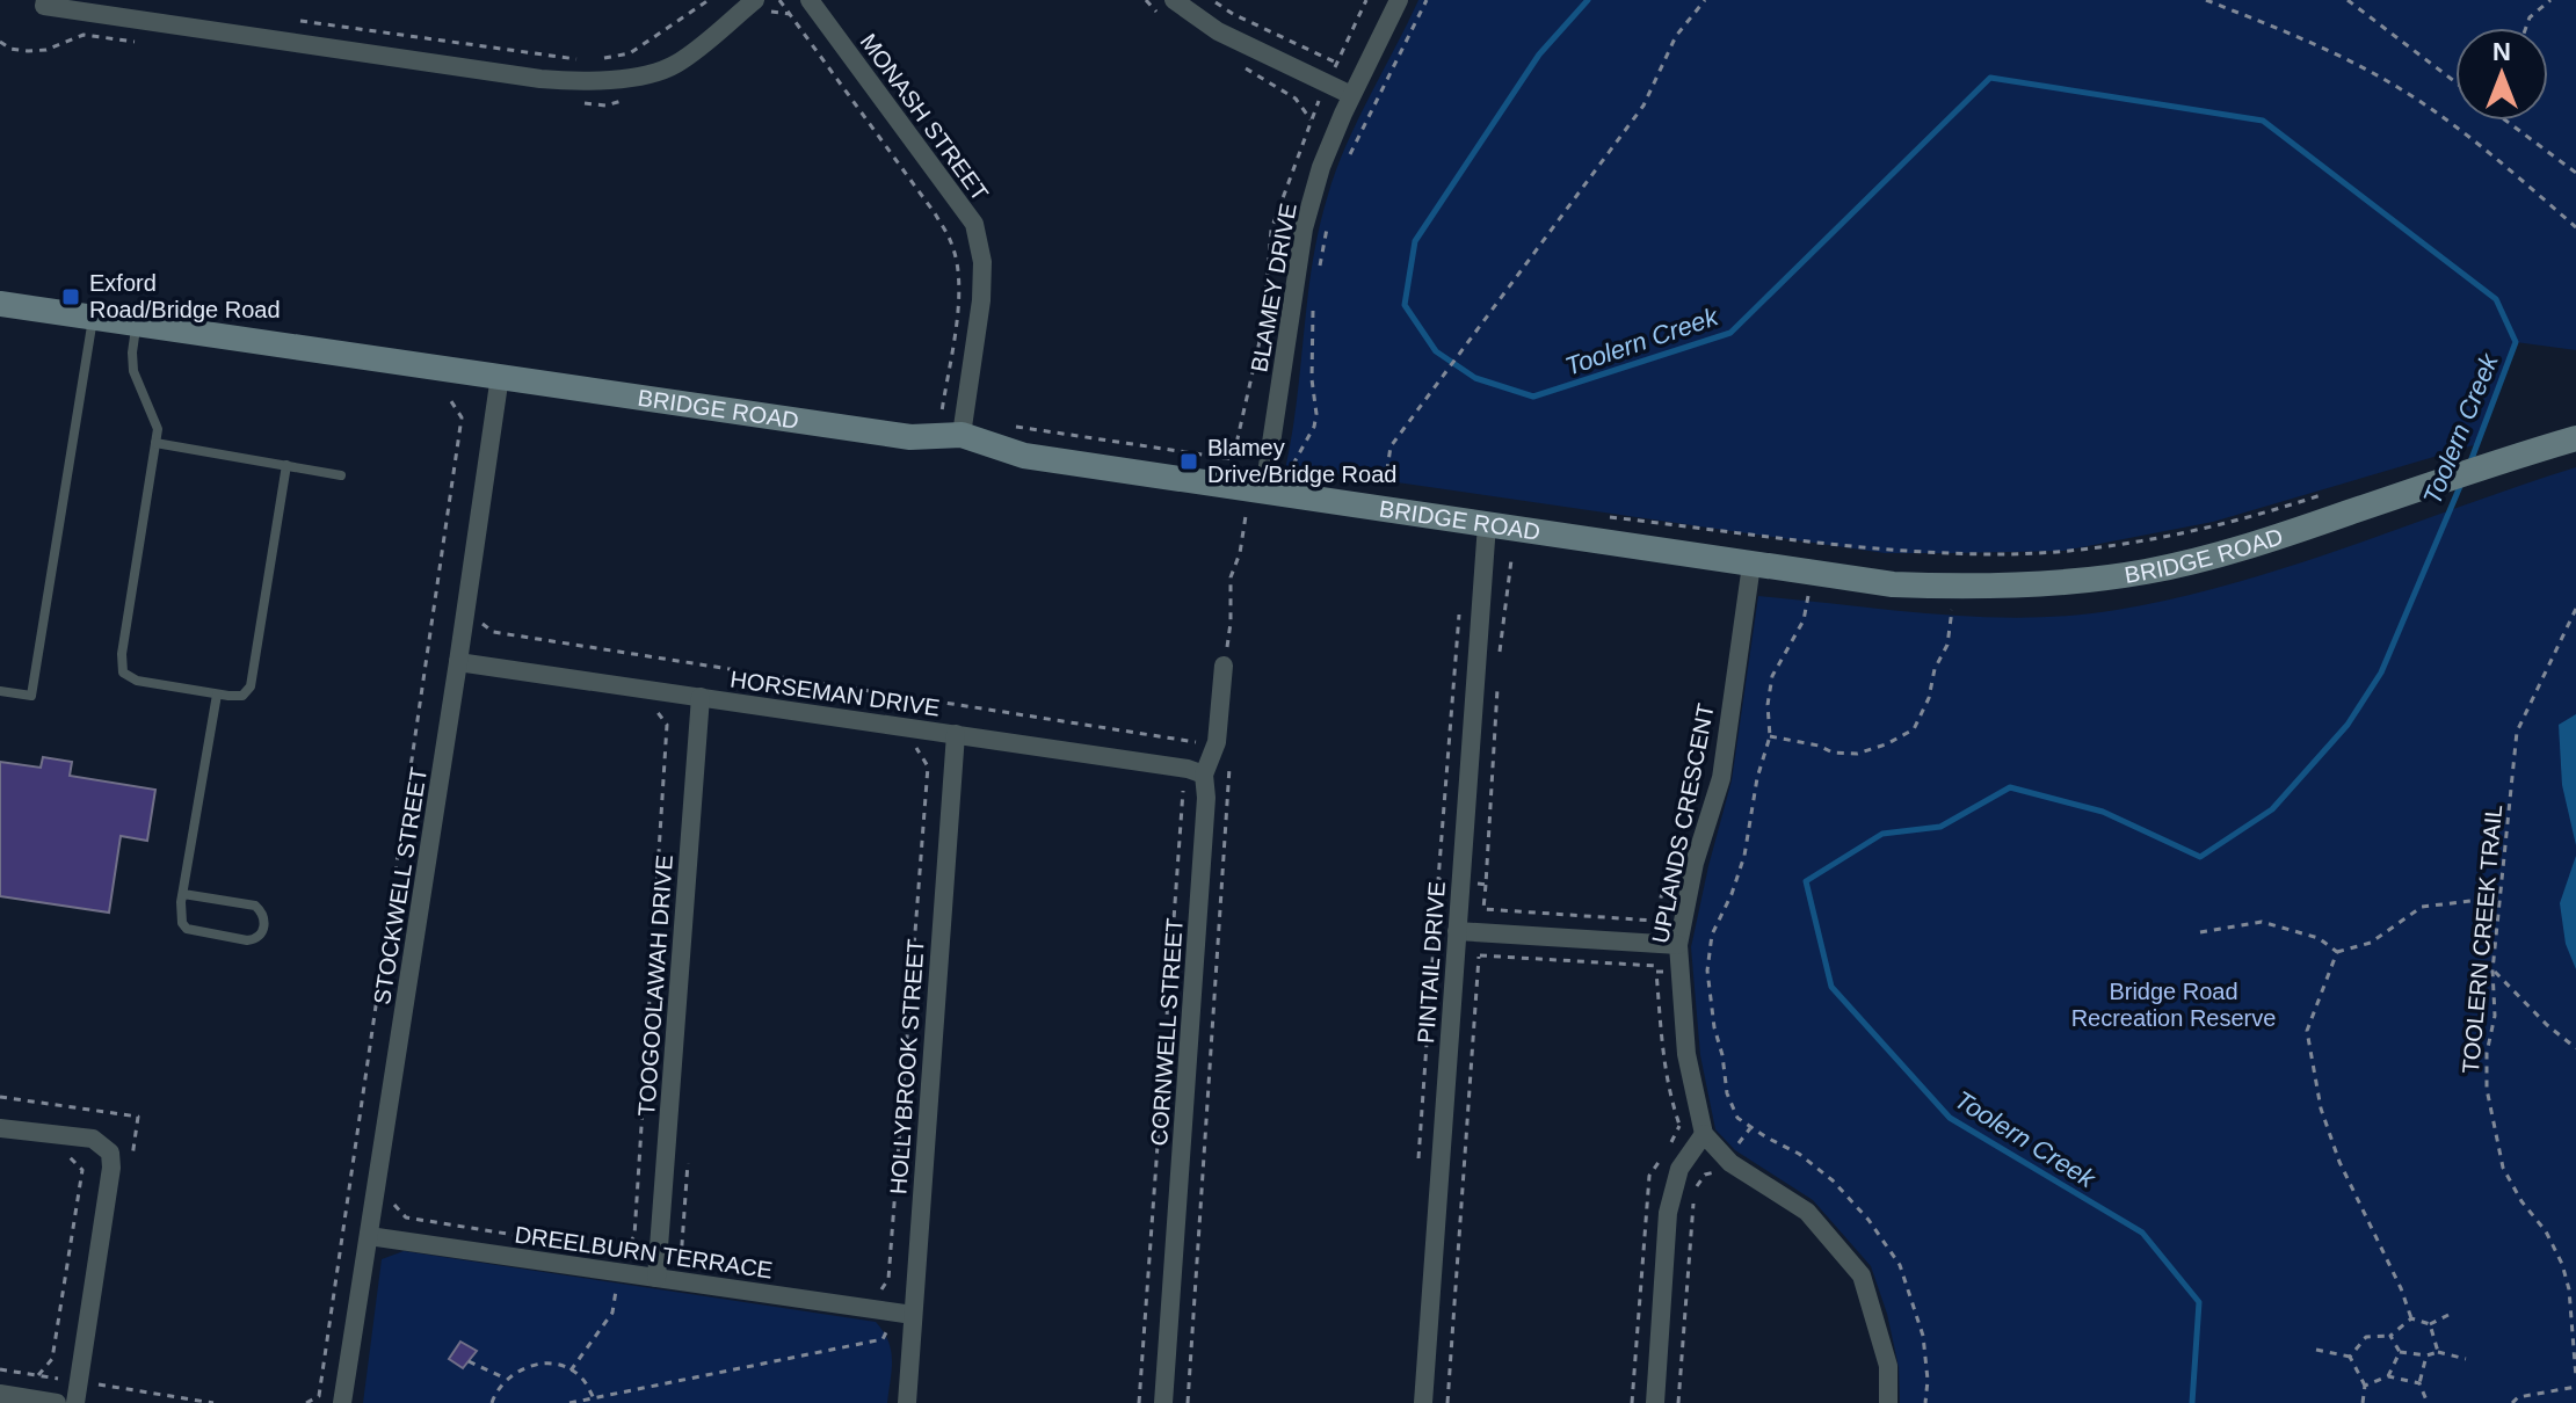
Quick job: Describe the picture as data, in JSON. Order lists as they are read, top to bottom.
{
  "streets": {
    "street": [
      "MONASH STREET",
      "BLAMEY DRIVE",
      "BRIDGE ROAD",
      "HORSEMAN DRIVE",
      "UPLANDS CRESCENT",
      "STOCKWELL STREET",
      "PINTAIL DRIVE",
      "TOOGOOLAWAH DRIVE",
      "CORNWELL STREET",
      "HOLLYBROOK STREET",
      "DREELBURN TERRACE"
    ],
    "path": ["TOOLERN CREEK TRAIL"]
  },
  "crossings": [
    ["MONASH STREET", "BRIDGE ROAD"],
    ["BLAMEY DRIVE", "BRIDGE ROAD"],
    ["BRIDGE ROAD", "UPLANDS CRESCENT"],
    ["BRIDGE ROAD", "STOCKWELL STREET"],
    ["BRIDGE ROAD", "PINTAIL DRIVE"],
    ["HORSEMAN DRIVE", "STOCKWELL STREET"],
    ["HORSEMAN DRIVE", "TOOGOOLAWAH DRIVE"],
    ["HORSEMAN DRIVE", "CORNWELL STREET"],
    ["HORSEMAN DRIVE", "HOLLYBROOK STREET"],
    ["STOCKWELL STREET", "DREELBURN TERRACE"],
    ["TOOGOOLAWAH DRIVE", "DREELBURN TERRACE"],
    ["HOLLYBROOK STREET", "DREELBURN TERRACE"]
  ],
  "water": ["Toolern Creek"],
  "parks": ["Bridge Road Recreation Reserve"],
  "places": {
    "transit": ["Exford Road/Bridge Road", "Blamey Drive/Bridge Road"]
  },
  "north": "top"
}
